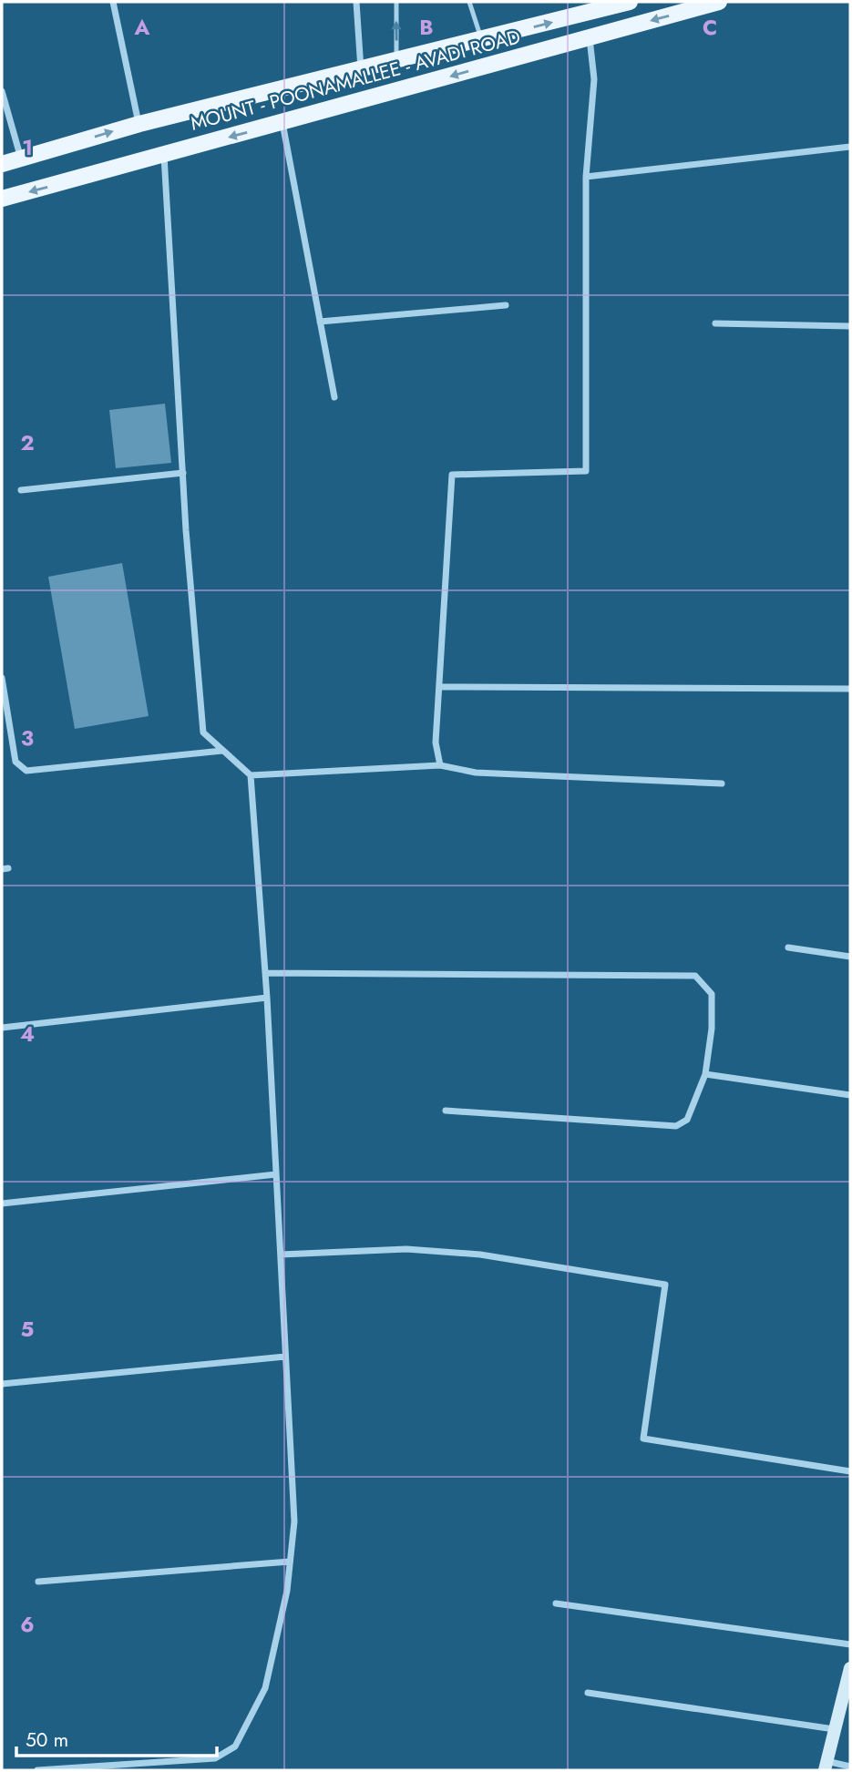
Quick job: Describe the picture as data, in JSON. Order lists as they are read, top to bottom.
{
  "streets": {
    "main road": ["MOUNT - POONAMALLEE - AVADI ROAD"]
  },
  "scale_bar": "50 m",
  "grid": {
    "columns": ["A", "B", "C"],
    "rows": [
      "1",
      "2",
      "3",
      "4",
      "5",
      "6"
    ]
  }
}
